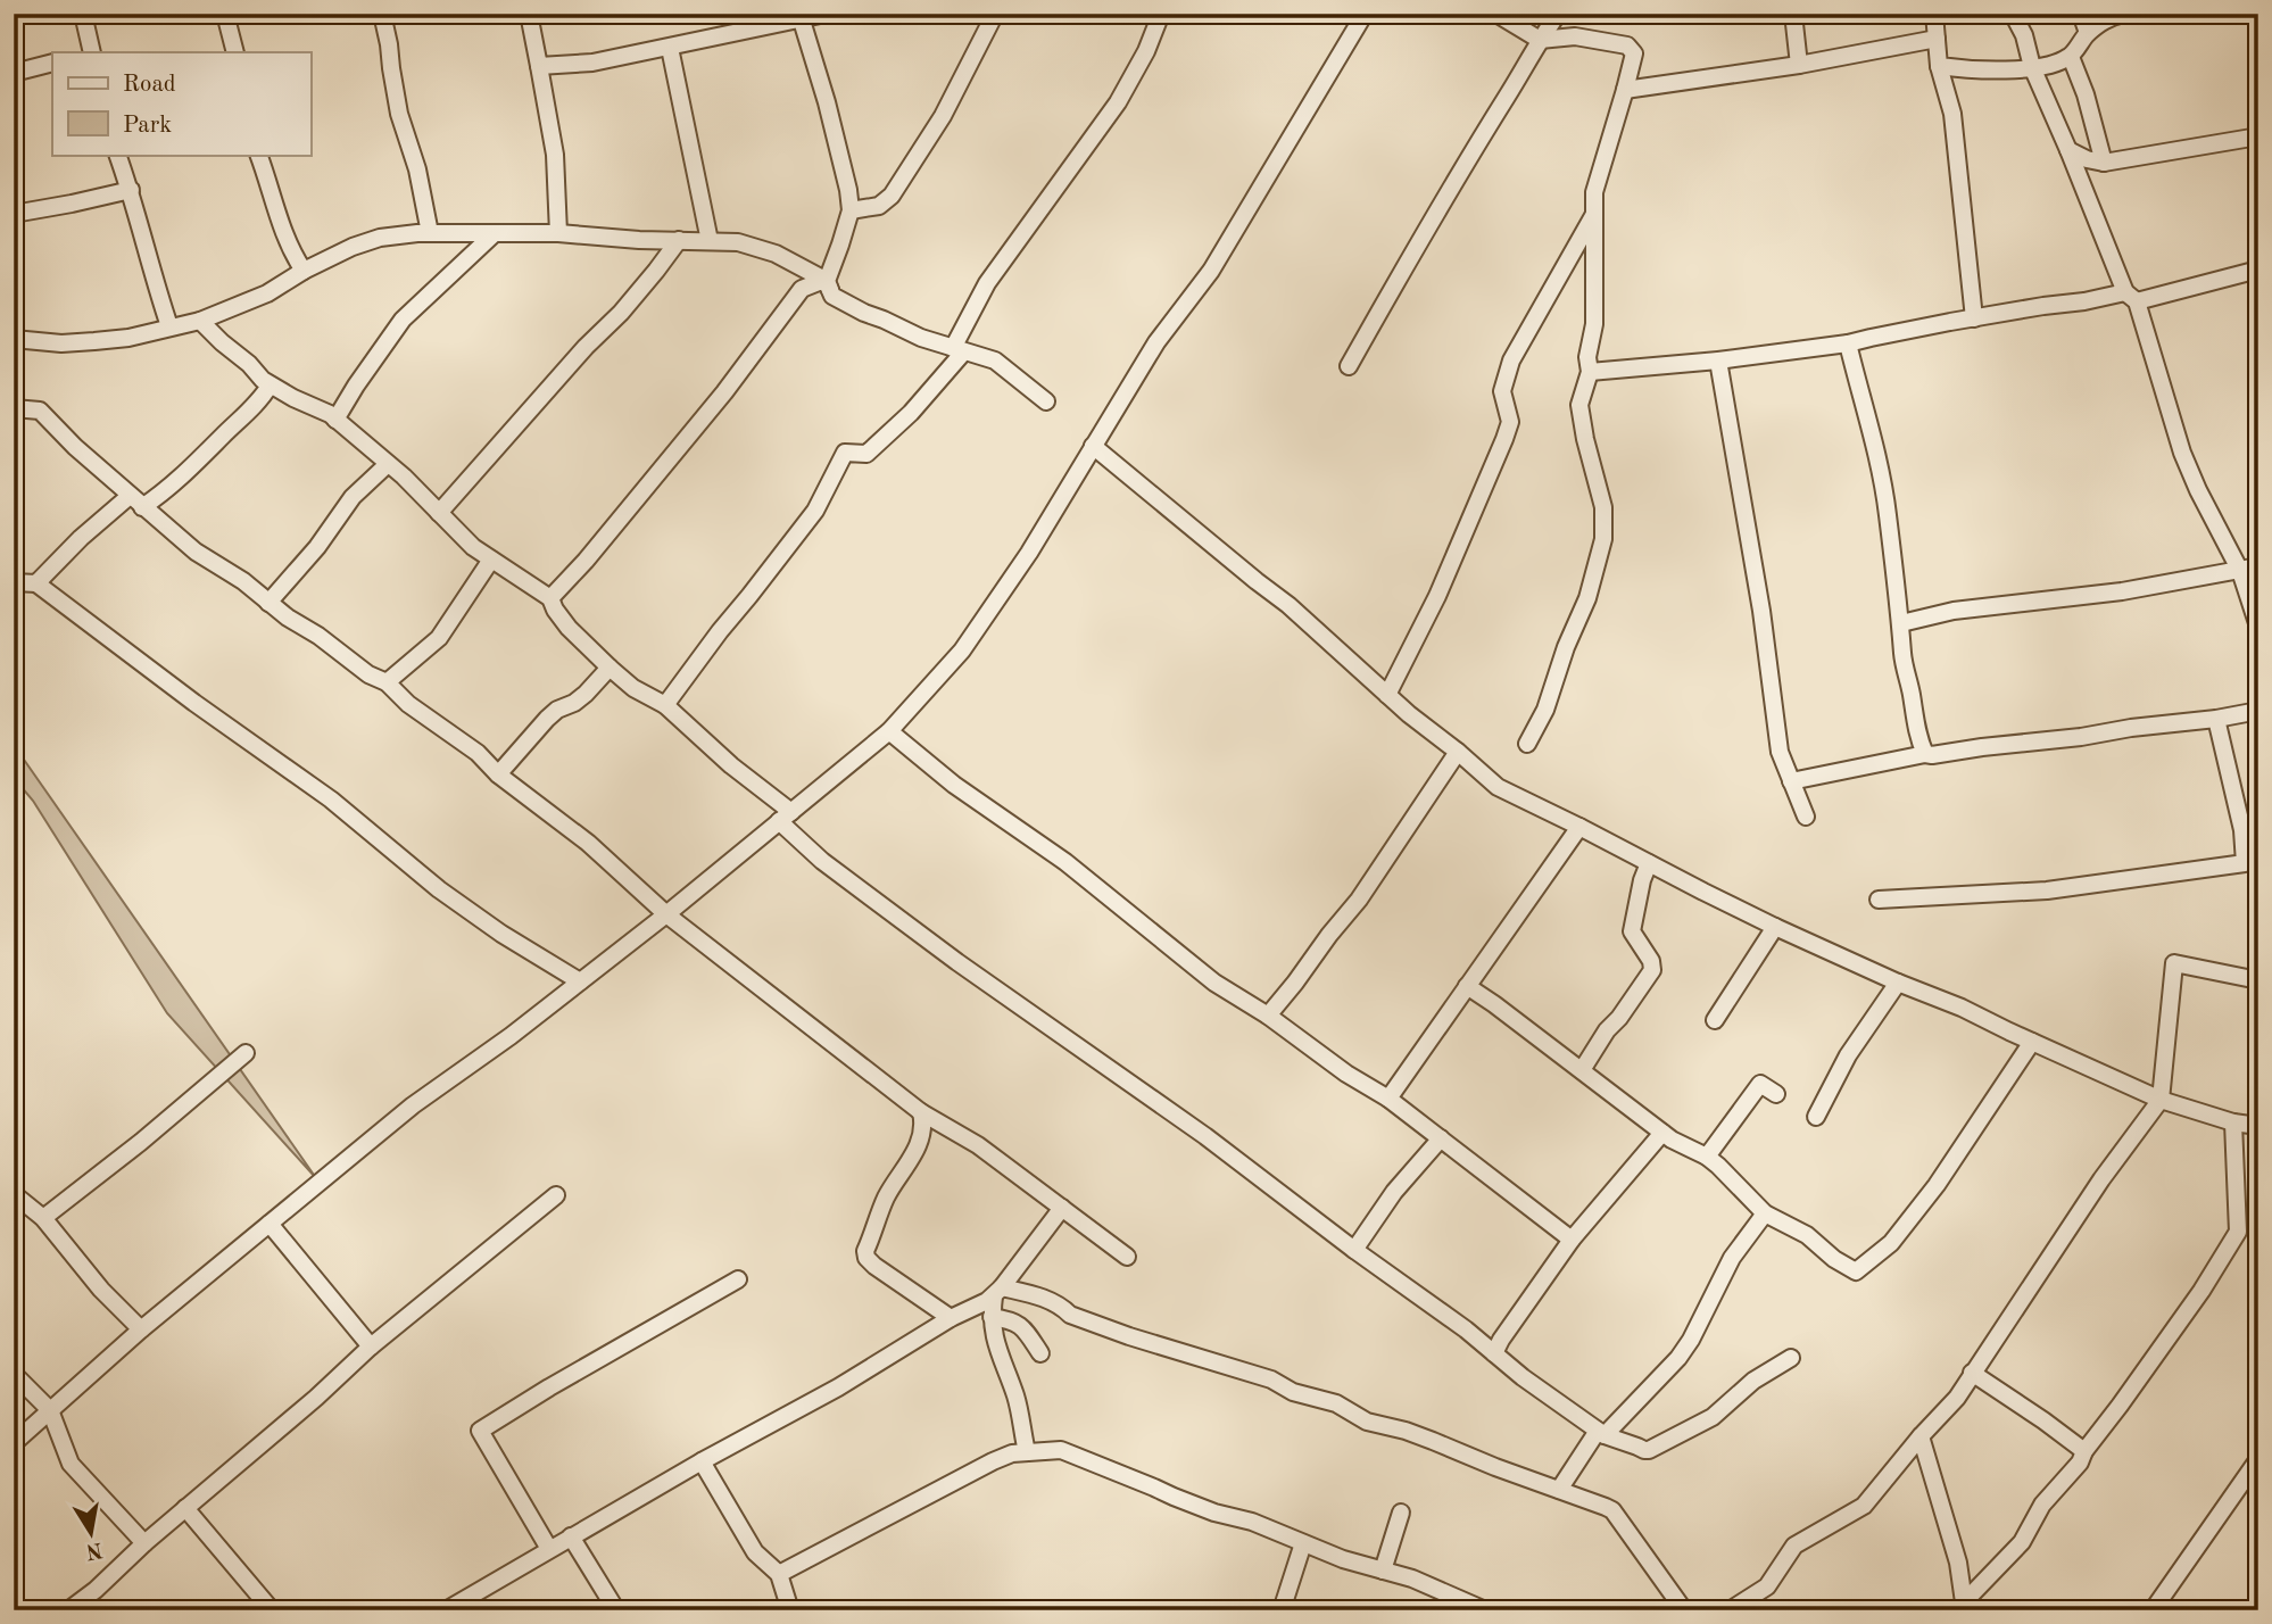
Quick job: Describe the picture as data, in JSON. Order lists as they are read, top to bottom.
{
  "legend": ["Road", "Park"],
  "north": "bottom"
}
